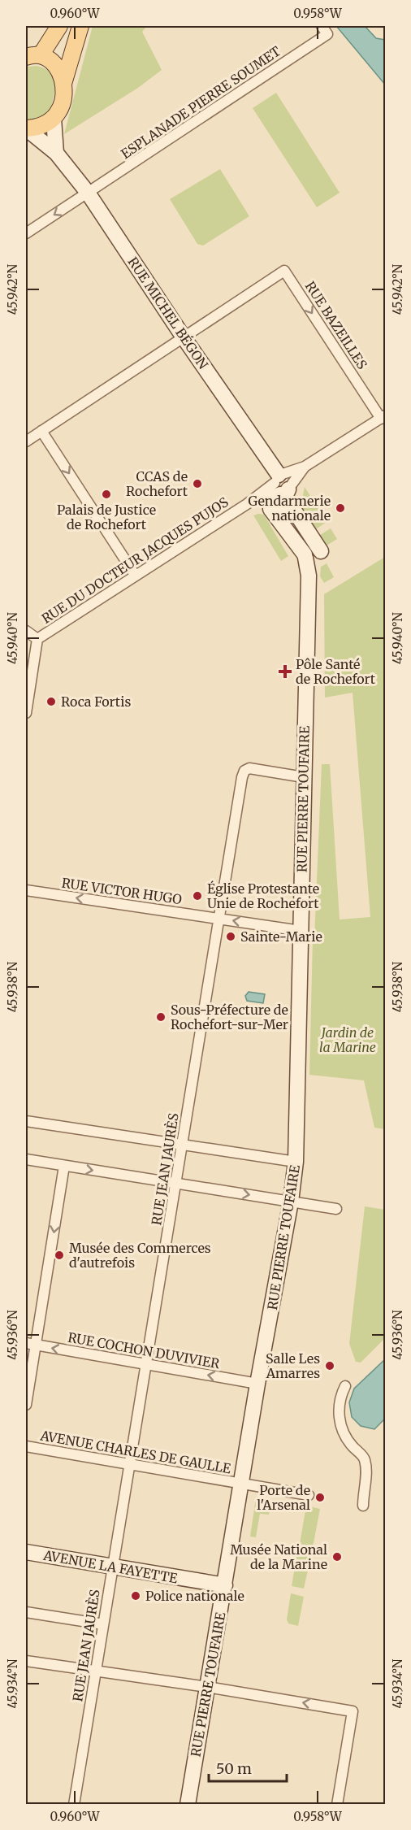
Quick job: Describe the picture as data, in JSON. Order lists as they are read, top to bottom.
{
  "streets": {
    "main road": ["RUE MICHEL BÉGON", "RUE PIERRE TOUFAIRE", "AVENUE LA FAYETTE"],
    "street": [
      "ESPLANADE PIERRE SOUMET",
      "RUE BAZEILLES",
      "RUE DU DOCTEUR JACQUES PUJOS",
      "RUE VICTOR HUGO",
      "RUE JEAN JAURÈS",
      "RUE COCHON DUVIVIER",
      "AVENUE CHARLES DE GAULLE"
    ]
  },
  "crossings": [
    ["ESPLANADE PIERRE SOUMET", "RUE MICHEL BÉGON"],
    ["RUE MICHEL BÉGON", "RUE BAZEILLES"],
    ["RUE MICHEL BÉGON", "RUE DU DOCTEUR JACQUES PUJOS"],
    ["RUE MICHEL BÉGON", "RUE PIERRE TOUFAIRE"],
    ["RUE BAZEILLES", "RUE DU DOCTEUR JACQUES PUJOS"],
    ["RUE PIERRE TOUFAIRE", "RUE VICTOR HUGO"],
    ["RUE PIERRE TOUFAIRE", "RUE JEAN JAURÈS"],
    ["RUE PIERRE TOUFAIRE", "RUE COCHON DUVIVIER"],
    ["RUE PIERRE TOUFAIRE", "AVENUE CHARLES DE GAULLE"],
    ["RUE PIERRE TOUFAIRE", "AVENUE LA FAYETTE"],
    ["RUE VICTOR HUGO", "RUE JEAN JAURÈS"],
    ["RUE JEAN JAURÈS", "RUE COCHON DUVIVIER"],
    ["RUE JEAN JAURÈS", "AVENUE CHARLES DE GAULLE"],
    ["RUE JEAN JAURÈS", "AVENUE LA FAYETTE"]
  ],
  "one_way": ["RUE VICTOR HUGO", "RUE COCHON DUVIVIER"],
  "parks": ["Jardin de la Marine"],
  "places": {
    "other": [
      "CCAS de Rochefort",
      "Palais de Justice de Rochefort",
      "Gendarmerie nationale",
      "Roca Fortis",
      "Église Protestante Unie de Rochefort",
      "Sainte-Marie",
      "Sous-Préfecture de Rochefort-sur-Mer",
      "Musée des Commerces d'autrefois",
      "Salle Les Amarres",
      "Porte de l'Arsenal",
      "Musée National de la Marine",
      "Police nationale"
    ],
    "health": ["Pôle Santé de Rochefort"]
  },
  "scale_bar": "50 m",
  "coordinates": [
    "0.960°W",
    "0.958°W",
    "45.942°N",
    "45.940°N",
    "45.938°N",
    "45.936°N",
    "45.934°N"
  ]
}
